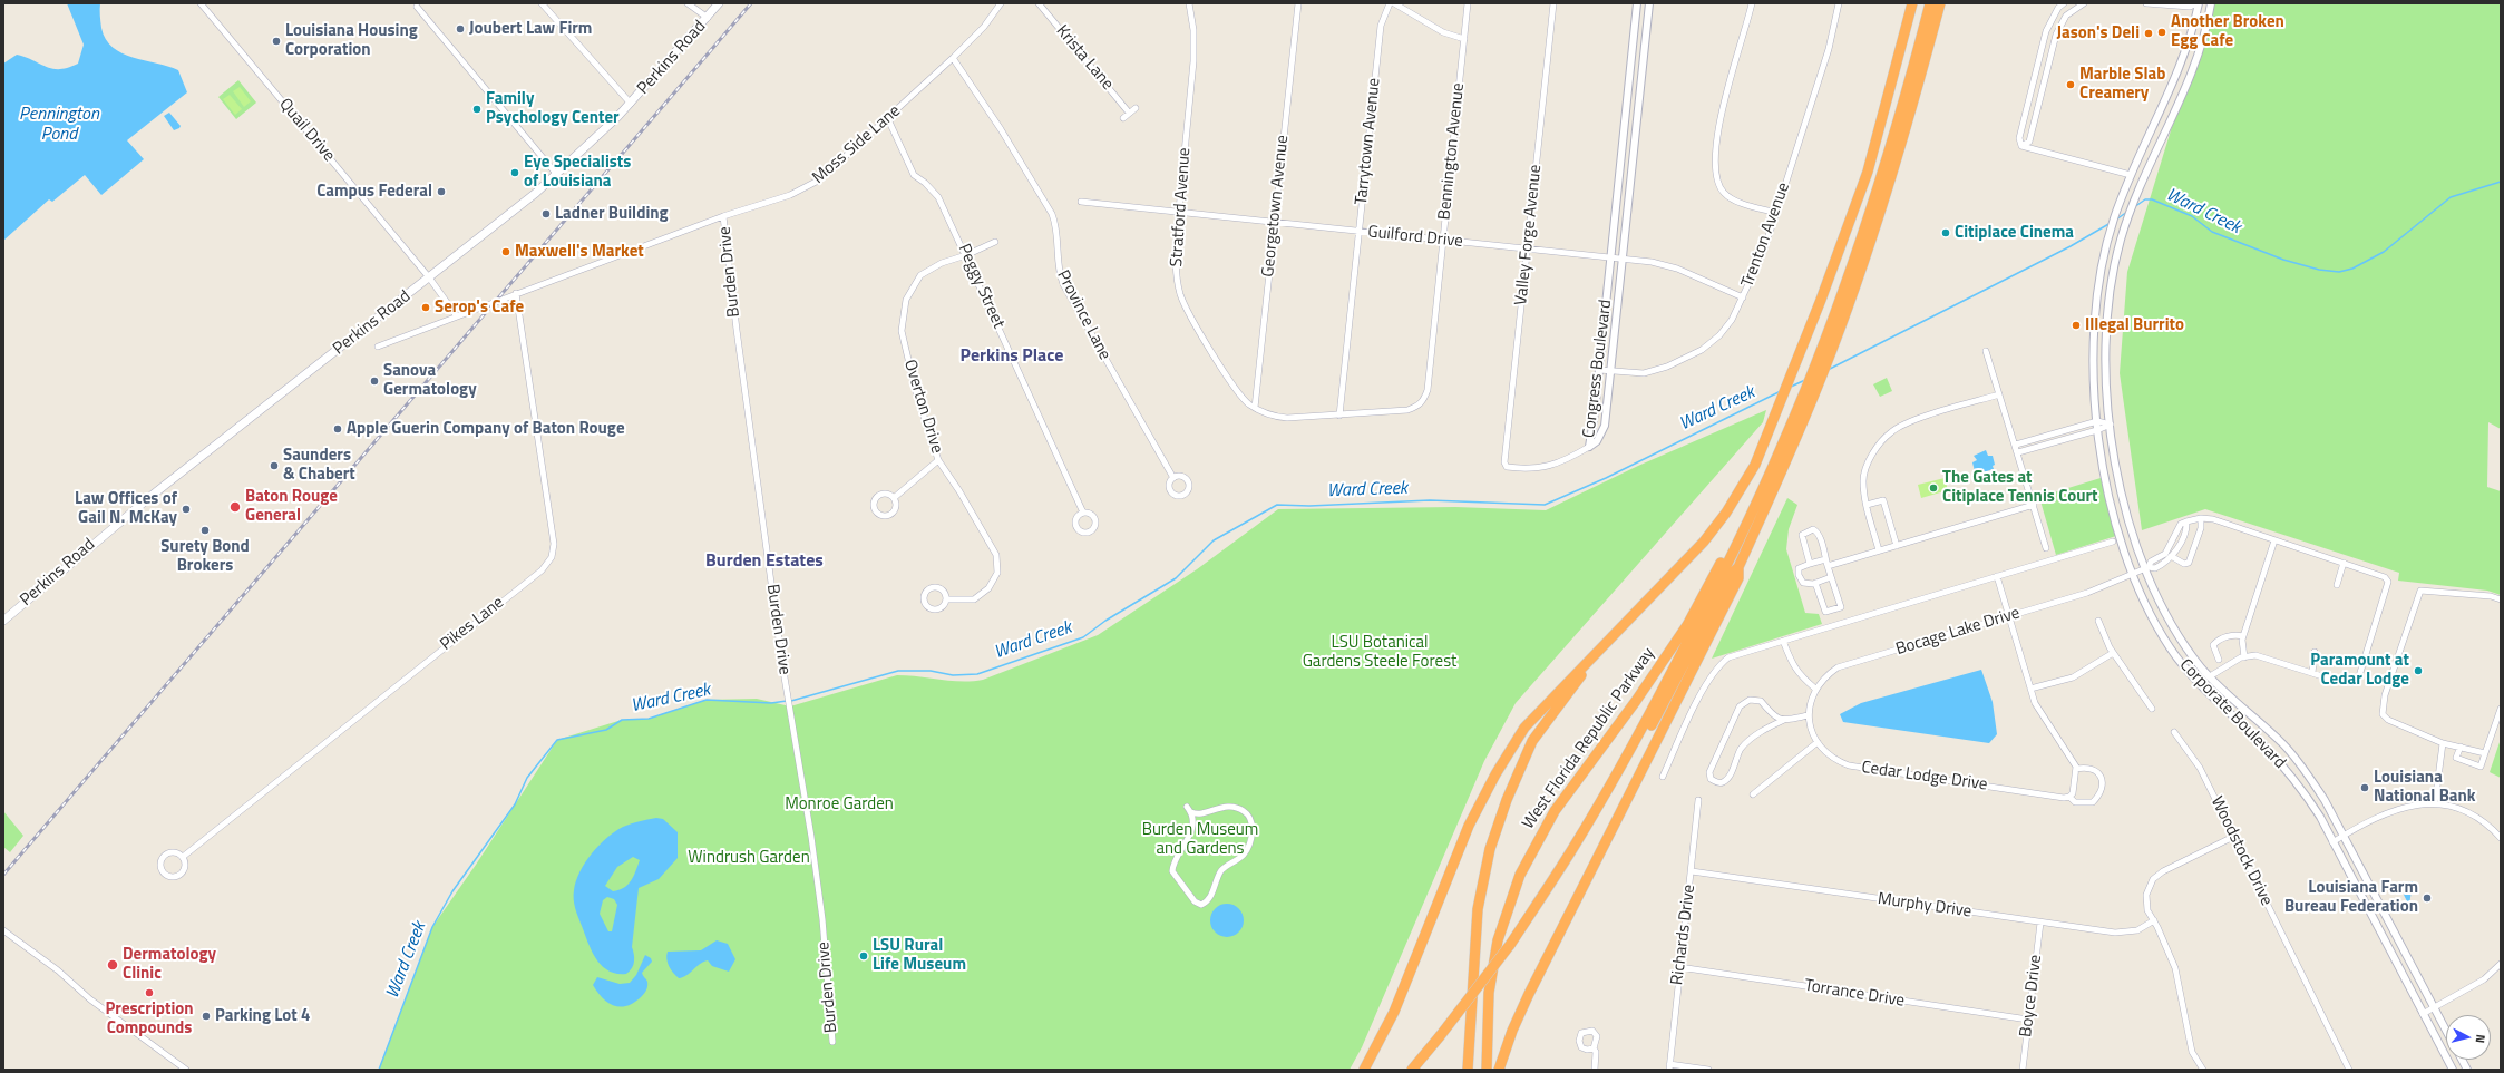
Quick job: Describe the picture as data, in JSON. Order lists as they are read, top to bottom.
{
  "streets": {
    "highway": ["West Florida Republic Parkway"],
    "main road": ["Perkins Road"],
    "street": [
      "Krista Lane",
      "Quail Drive",
      "Tarrytown Avenue",
      "Moss Side Lane",
      "Bennington Avenue",
      "Georgetown Avenue",
      "Stratford Avenue",
      "Valley Forge Avenue",
      "Trenton Avenue",
      "Guilford Drive",
      "Burden Drive",
      "Peggy Street",
      "Province Lane",
      "Congress Boulevard",
      "Overton Drive",
      "Pikes Lane",
      "Bocage Lake Drive",
      "Corporate Boulevard",
      "Cedar Lodge Drive",
      "Woodstock Drive",
      "Murphy Drive",
      "Richards Drive",
      "Torrance Drive",
      "Boyce Drive"
    ]
  },
  "crossings": [
    ["Perkins Road", "Quail Drive"],
    ["Quail Drive", "Moss Side Lane"],
    ["Tarrytown Avenue", "Stratford Avenue"],
    ["Tarrytown Avenue", "Guilford Drive"],
    ["Moss Side Lane", "Burden Drive"],
    ["Moss Side Lane", "Peggy Street"],
    ["Moss Side Lane", "Province Lane"],
    ["Moss Side Lane", "Pikes Lane"],
    ["Bennington Avenue", "Stratford Avenue"],
    ["Bennington Avenue", "Guilford Drive"],
    ["Georgetown Avenue", "Stratford Avenue"],
    ["Georgetown Avenue", "Guilford Drive"],
    ["Stratford Avenue", "Guilford Drive"],
    ["Valley Forge Avenue", "Guilford Drive"],
    ["Valley Forge Avenue", "Congress Boulevard"],
    ["Trenton Avenue", "Guilford Drive"],
    ["Trenton Avenue", "Congress Boulevard"],
    ["Guilford Drive", "Congress Boulevard"],
    ["Peggy Street", "Overton Drive"],
    ["Bocage Lake Drive", "Corporate Boulevard"],
    ["Bocage Lake Drive", "Cedar Lodge Drive"],
    ["Murphy Drive", "Richards Drive"],
    ["Murphy Drive", "Boyce Drive"],
    ["Richards Drive", "Torrance Drive"],
    ["Torrance Drive", "Boyce Drive"]
  ],
  "districts": ["Perkins Place", "Burden Estates"],
  "water": ["Pennington Pond", "Ward Creek"],
  "parks": [
    "LSU Botanical Gardens Steele Forest",
    "Monroe Garden",
    "Burden Museum and Gardens",
    "Windrush Garden"
  ],
  "places": [
    "Joubert Law Firm",
    "Another Broken Egg Cafe",
    "Jason's Deli",
    "Louisiana Housing Corporation",
    "Marble Slab Creamery",
    "Family Psychology Center",
    "Eye Specialists of Louisiana",
    "Campus Federal",
    "Ladner Building",
    "Citiplace Cinema",
    "Maxwell's Market",
    "Serop's Cafe",
    "Illegal Burrito",
    "Sanova Germatology",
    "Apple Guerin Company of Baton Rouge",
    "Saunders & Chabert",
    "The Gates at Citiplace Tennis Court",
    "Baton Rouge General",
    "Law Offices of Gail N. McKay",
    "Surety Bond Brokers",
    "Paramount at Cedar Lodge",
    "Louisiana National Bank",
    "Louisiana Farm Bureau Federation",
    "LSU Rural Life Museum",
    "Dermatology Clinic",
    "Prescription Compounds",
    "Parking Lot 4"
  ],
  "north": "right"
}
